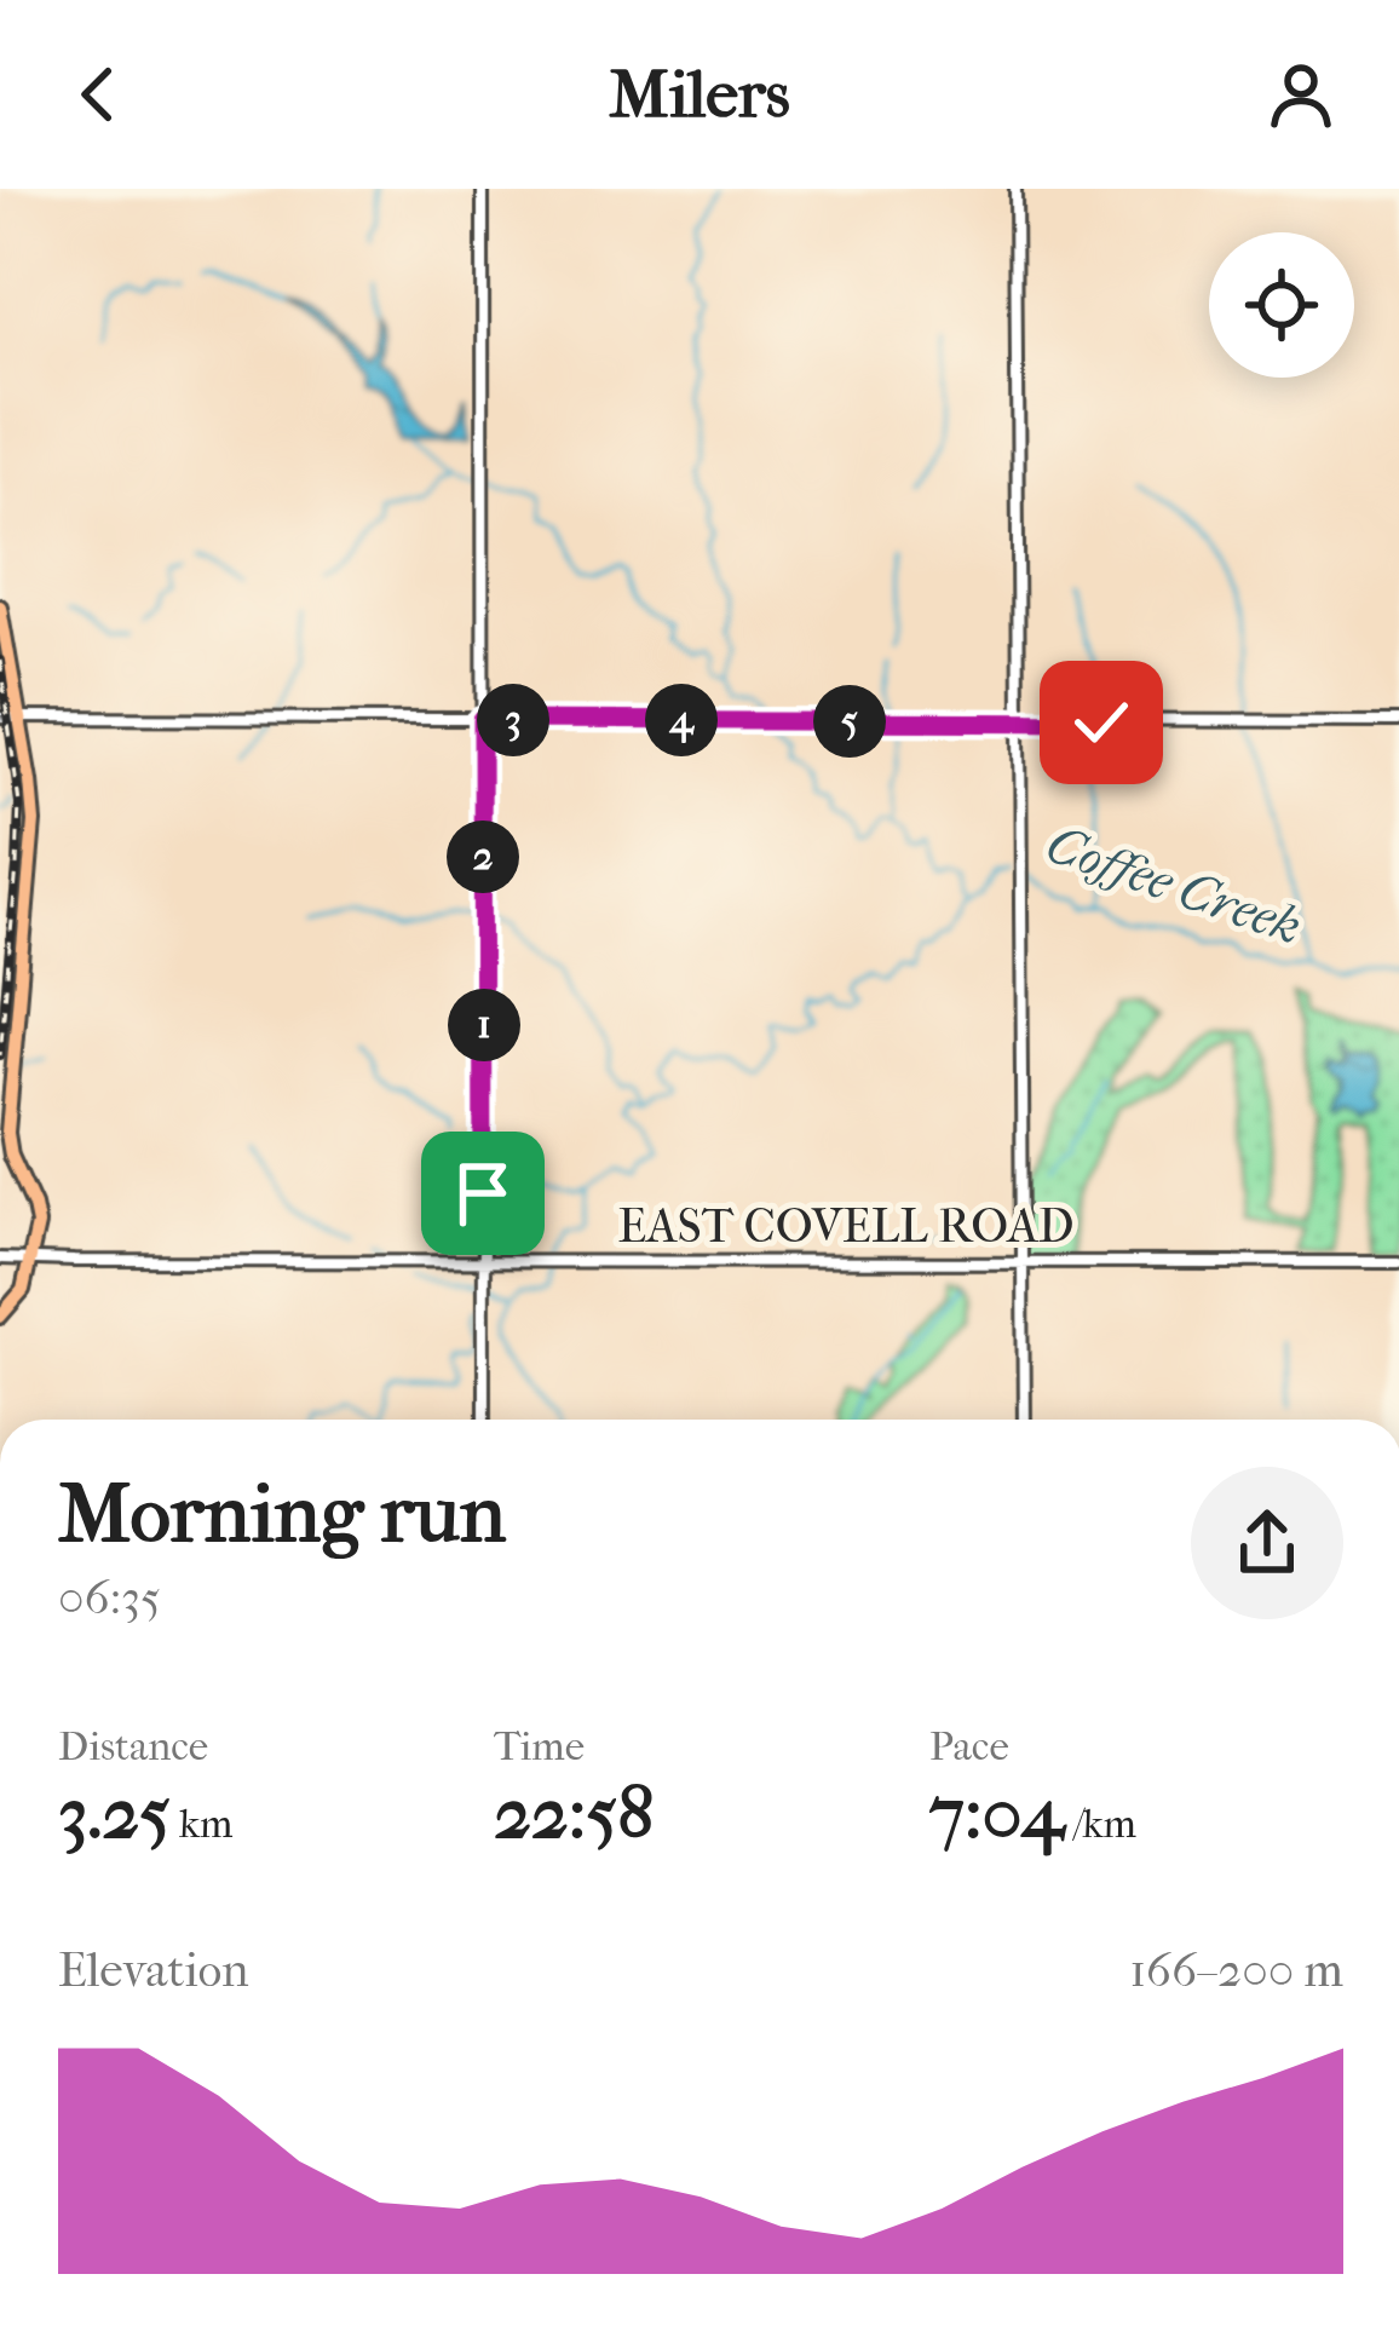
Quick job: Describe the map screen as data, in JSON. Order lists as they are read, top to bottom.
{
  "streets": {
    "street": ["EAST COVELL ROAD"]
  },
  "water": ["Coffee Creek"],
  "page": {
    "header": "Milers",
    "pins": [
      "3",
      "4",
      "5",
      "2",
      "1"
    ],
    "heading": ["Morning run", "06:35"],
    "stats": [
      ["Distance", "3.25 km"],
      ["Time", "22:58"],
      ["Pace", "7:04 /km"]
    ],
    "chart": ["Elevation", "166–200 m"]
  }
}
